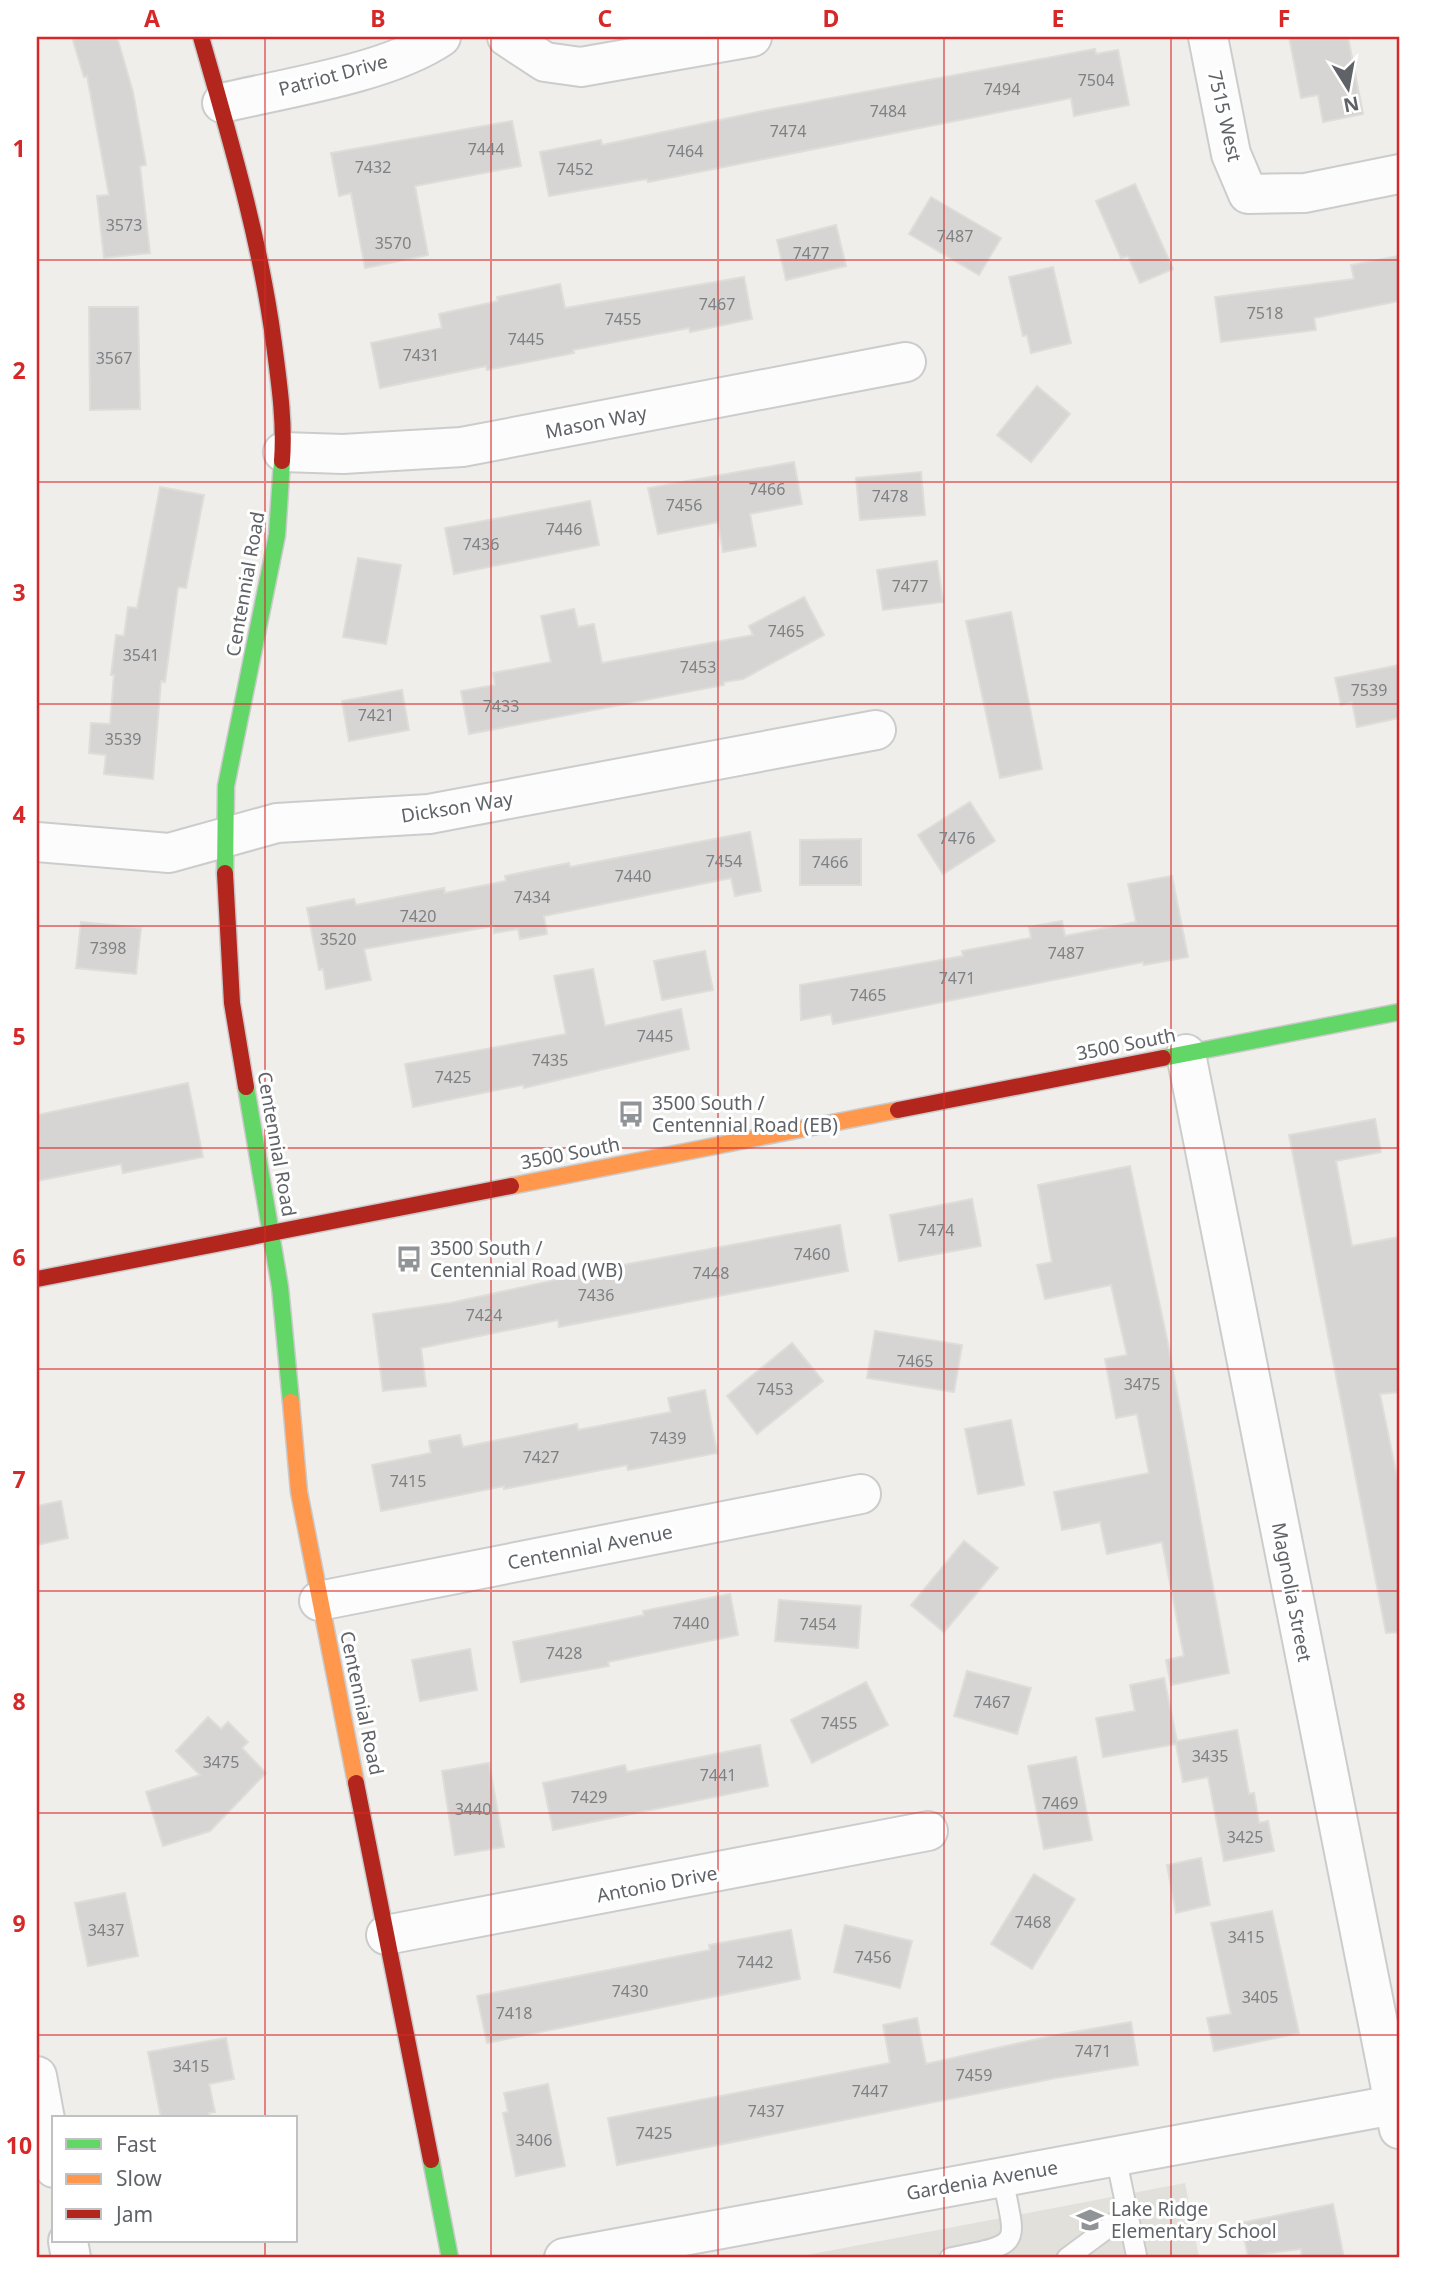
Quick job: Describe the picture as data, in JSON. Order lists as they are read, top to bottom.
{
  "streets": {
    "street": [
      "Patriot Drive",
      "7515 West",
      "Mason Way",
      "Centennial Road",
      "Dickson Way",
      "3500 South",
      "Centennial Avenue",
      "Magnolia Street",
      "Antonio Drive",
      "Gardenia Avenue"
    ]
  },
  "crossings": [
    ["Patriot Drive", "Centennial Road"],
    ["Mason Way", "Centennial Road"],
    ["Centennial Road", "Dickson Way"],
    ["Centennial Road", "3500 South"],
    ["Centennial Road", "Centennial Avenue"],
    ["Centennial Road", "Antonio Drive"],
    ["3500 South", "Magnolia Street"],
    ["Magnolia Street", "Gardenia Avenue"]
  ],
  "places": {
    "bus stop": ["3500 South / Centennial Road (EB)", "3500 South / Centennial Road (WB)"],
    "school or university": ["Lake Ridge Elementary School"]
  },
  "house_numbers": [
    "7504",
    "7494",
    "7484",
    "7474",
    "7444",
    "7464",
    "7432",
    "7452",
    "3573",
    "7487",
    "3570",
    "7477",
    "7467",
    "7518",
    "7455",
    "7445",
    "7431",
    "3567",
    "7466",
    "7478",
    "7456",
    "7446",
    "7436",
    "7477",
    "7465",
    "3541",
    "7453",
    "7539",
    "7433",
    "7421",
    "3539",
    "7476",
    "7454",
    "7466",
    "7440",
    "7434",
    "7420",
    "3520",
    "7398",
    "7487",
    "7471",
    "7465",
    "7445",
    "7435",
    "7425",
    "7474",
    "7460",
    "7448",
    "7436",
    "7424",
    "7465",
    "3475",
    "7453",
    "7439",
    "7427",
    "7415",
    "7440",
    "7454",
    "7428",
    "7467",
    "7455",
    "3435",
    "3475",
    "7441",
    "7429",
    "7469",
    "3440",
    "3425",
    "7468",
    "3437",
    "3415",
    "7456",
    "7442",
    "7430",
    "3405",
    "7418",
    "7471",
    "3415",
    "7459",
    "7447",
    "7437",
    "7425",
    "3406"
  ],
  "legend": ["Fast", "Slow", "Jam"],
  "north": "bottom",
  "grid": {
    "columns": [
      "A",
      "B",
      "C",
      "D",
      "E",
      "F"
    ],
    "rows": [
      "1",
      "2",
      "3",
      "4",
      "5",
      "6",
      "7",
      "8",
      "9",
      "10"
    ]
  }
}
